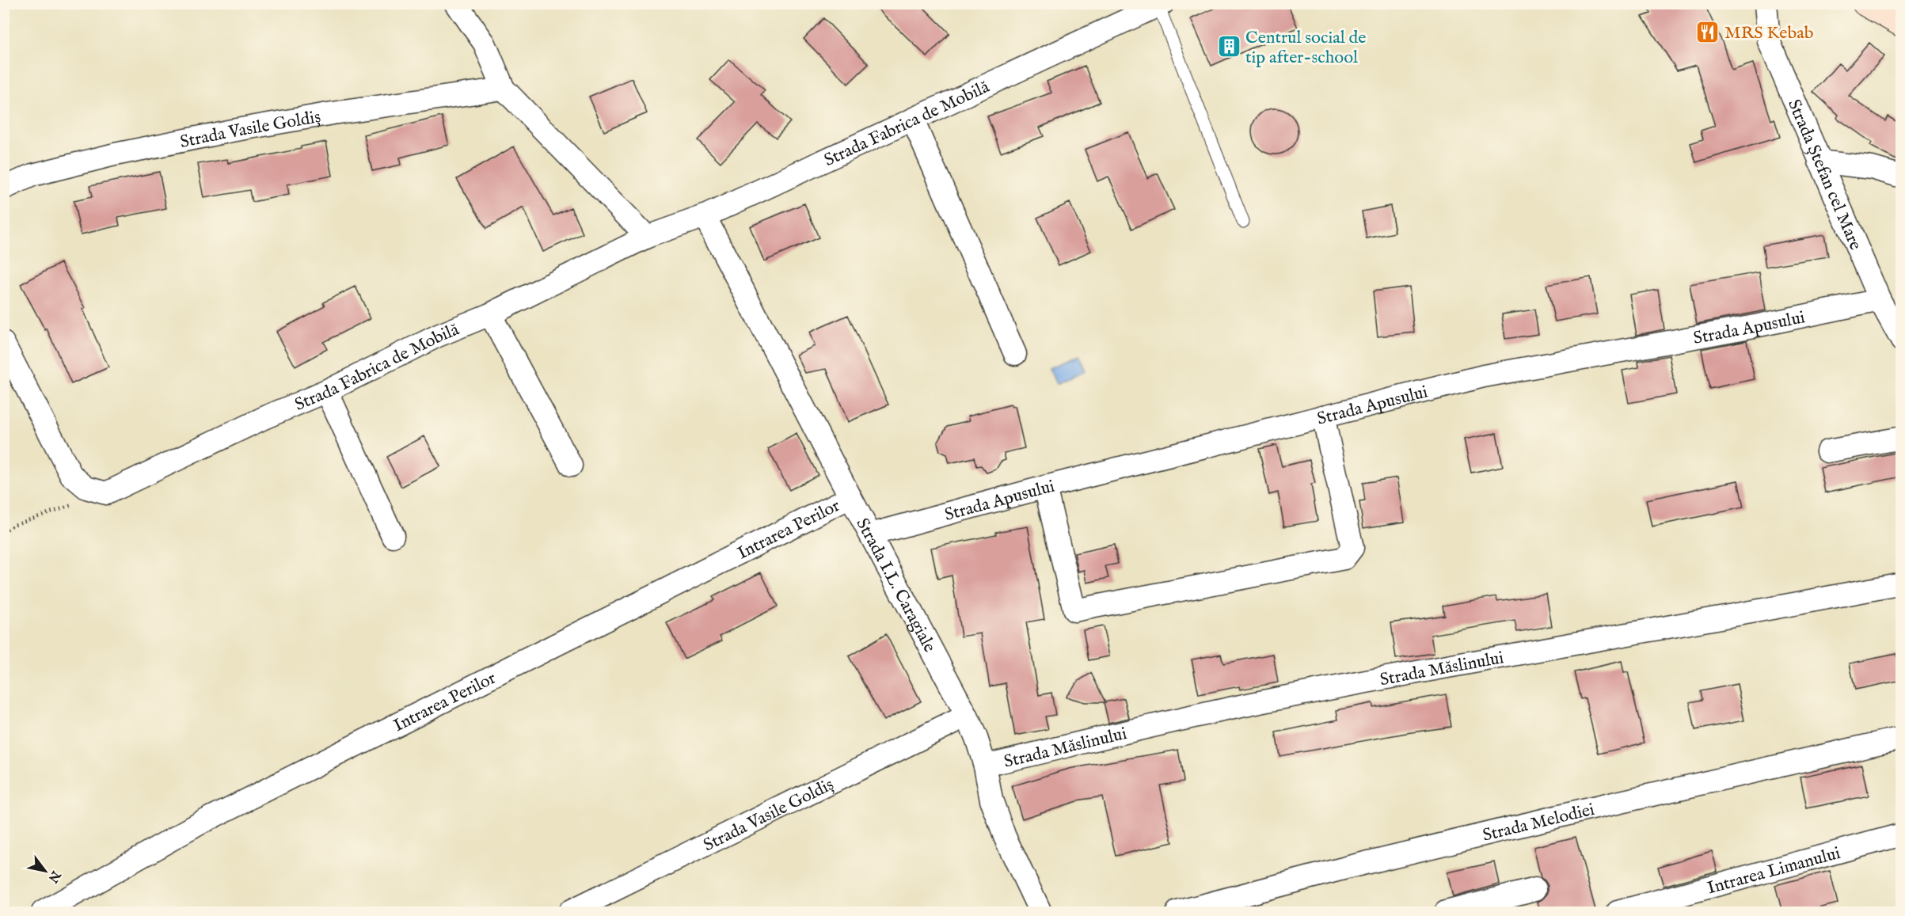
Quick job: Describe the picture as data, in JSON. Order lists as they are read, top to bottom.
{
  "streets": {
    "street": [
      "Strada Fabrica de Mobilă",
      "Strada Vasile Goldiș",
      "Strada Ștefan cel Mare",
      "Strada Apusului",
      "Intrarea Perilor",
      "Strada I.L. Caragiale",
      "Strada Măslinului",
      "Strada Melodiei",
      "Intrarea Limanului"
    ]
  },
  "crossings": [
    ["Strada Fabrica de Mobilă", "Strada I.L. Caragiale"],
    ["Strada Vasile Goldiș", "Strada I.L. Caragiale"],
    ["Strada Ștefan cel Mare", "Strada Apusului"],
    ["Strada Apusului", "Strada I.L. Caragiale"],
    ["Intrarea Perilor", "Strada I.L. Caragiale"],
    ["Strada I.L. Caragiale", "Strada Măslinului"]
  ],
  "places": {
    "restaurant": ["MRS Kebab"],
    "building": ["Centrul social de tip after-school"]
  },
  "north": "bottom right"
}
